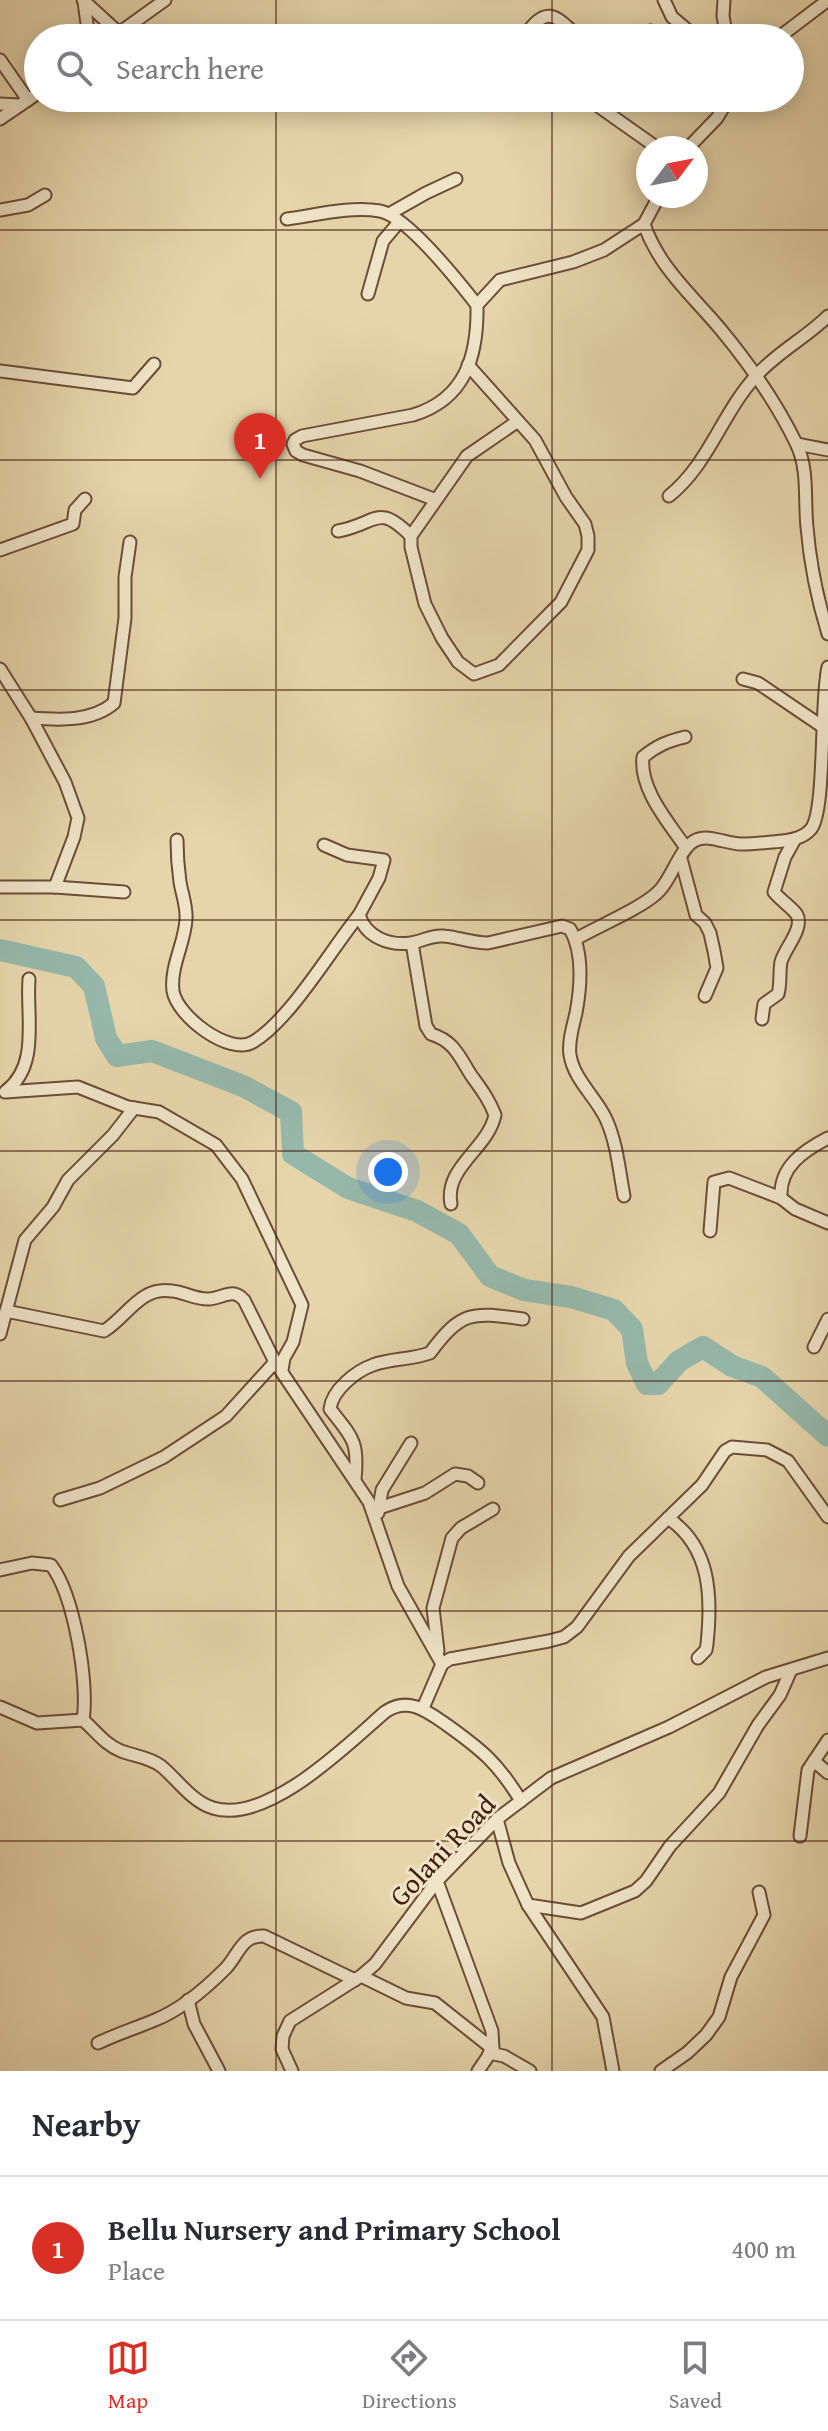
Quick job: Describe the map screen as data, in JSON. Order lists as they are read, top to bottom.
{
  "streets": {
    "street": ["Golani Road"]
  },
  "north": "top right",
  "page": {
    "search": "Search here",
    "pins": "1",
    "heading": "Nearby",
    "list": [
      {
        "mark": "1",
        "name": "Bellu Nursery and Primary School",
        "note": "Place",
        "value": "400 m"
      }
    ],
    "nav": ["Map", "Directions", "Saved"]
  }
}
